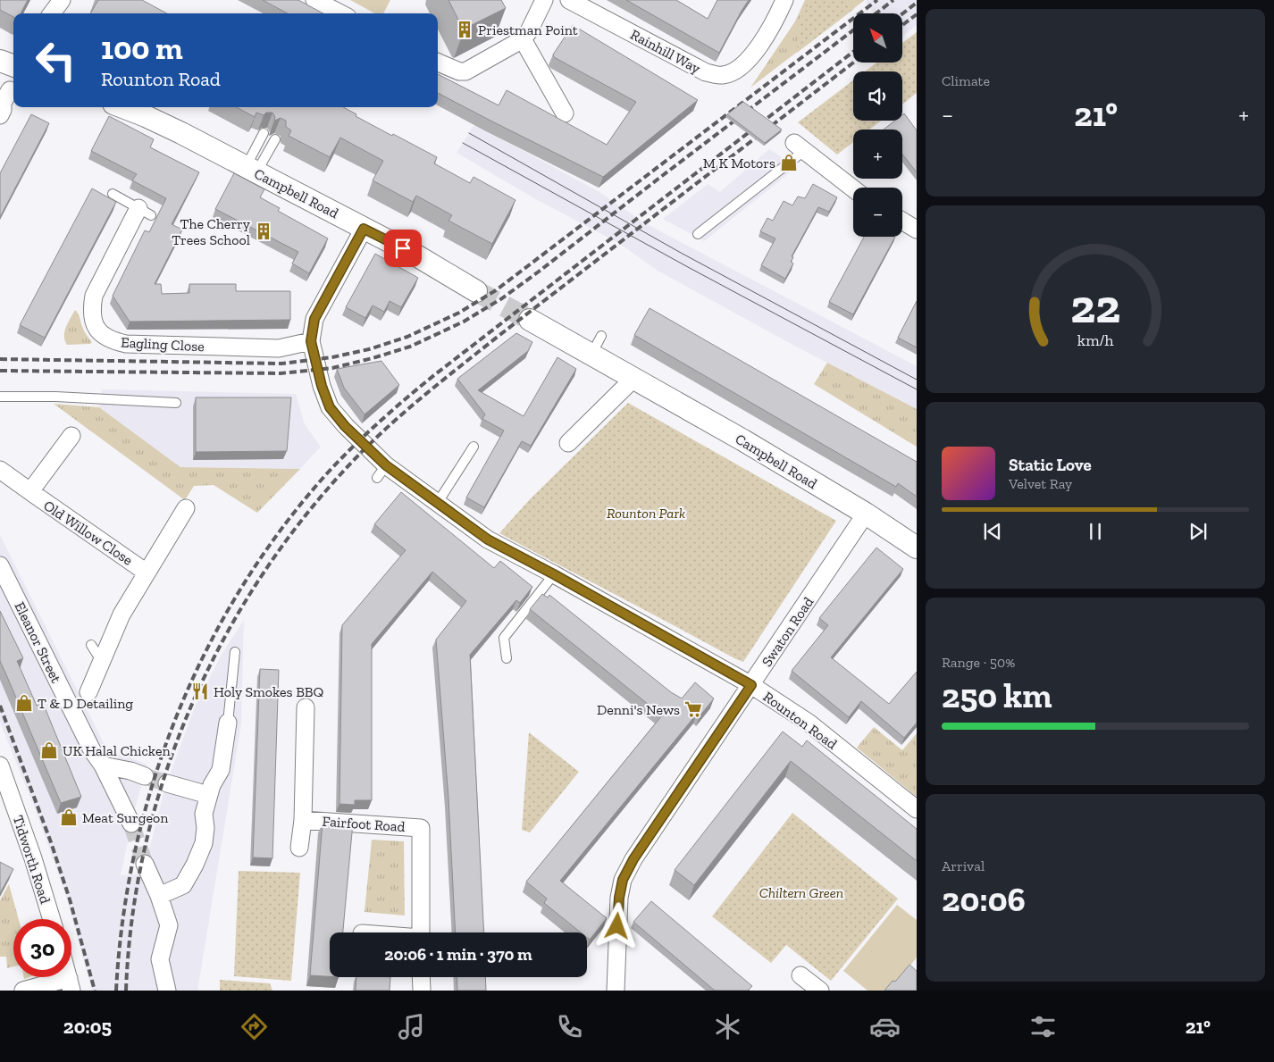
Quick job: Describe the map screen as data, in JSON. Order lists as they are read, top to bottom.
{
  "streets": {
    "street": [
      "Rainhill Way",
      "Campbell Road",
      "Eagling Close",
      "Old Willow Close",
      "Swaton Road",
      "Eleanor Street",
      "Rounton Road",
      "Fairfoot Road",
      "Tidworth Road"
    ]
  },
  "crossings": [
    ["Campbell Road", "Swaton Road"],
    ["Campbell Road", "Rounton Road"],
    ["Eagling Close", "Rounton Road"],
    ["Swaton Road", "Rounton Road"]
  ],
  "parks": ["Rounton Park", "Chiltern Green"],
  "places": {
    "building": ["Priestman Point", "The Cherry Trees School"],
    "shop": [
      "M K Motors",
      "T & D Detailing",
      "UK Halal Chicken",
      "Meat Surgeon"
    ],
    "restaurant": ["Holy Smokes BBQ"],
    "supermarket": ["Denni's News"]
  },
  "north": "top left",
  "page": {
    "tile": [
      "Climate",
      ["Range · 50%", "250 km"],
      ["Arrival", "20:06"]
    ],
    "map_buttons": ["+", "−"],
    "turn": ["100 m", "Rounton Road"],
    "heat": ["−", "21°", "+"],
    "song": ["Static Love", "Velvet Ray"],
    "limit": "30",
    "trip": "20:06 · 1 min · 370 m",
    "tabs": ["20:05", "21°"],
    "gauge": ["22", "km/h"]
  }
}
